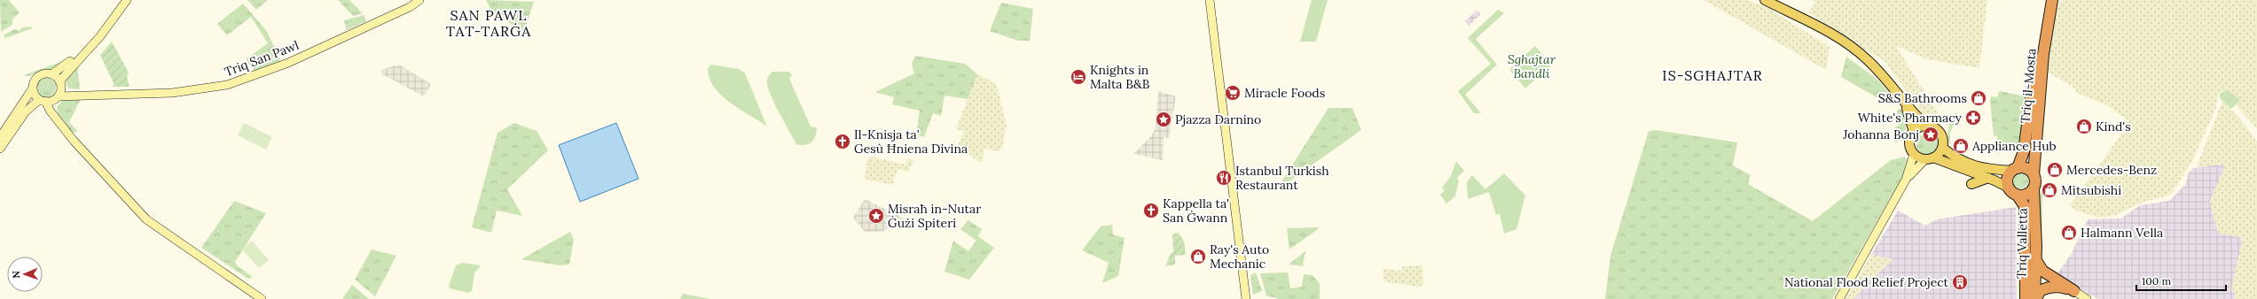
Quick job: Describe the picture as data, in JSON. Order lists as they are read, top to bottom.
{
  "streets": {
    "highway": ["Triq il-Mosta", "Triq Valletta"],
    "main road": ["Triq San Pawl"]
  },
  "crossings": [
    ["Triq il-Mosta", "Triq Valletta"]
  ],
  "districts": ["SAN PAWL TAT-TARĠA", "IS-SGĦAJTAR"],
  "parks": ["Sghajtar Bandli"],
  "places": {
    "hotel": ["Knights in Malta B&B"],
    "supermarket": ["Miracle Foods"],
    "shop": [
      "S&S Bathrooms",
      "Kind's",
      "Appliance Hub",
      "Mercedes-Benz",
      "Mitsubishi",
      "Halmann Vella",
      "Ray's Auto Mechanic"
    ],
    "pharmacy": ["White's Pharmacy"],
    "place": ["Pjazza Darnino", "Johanna Bonj", "Misraħ in-Nutar Ġużi Spiteri"],
    "church": ["Il-Knisja ta' Gesù Ħniena Divina", "Kappella ta' San Ġwann"],
    "restaurant": ["Istanbul Turkish Restaurant"],
    "building": ["National Flood Relief Project"]
  },
  "scale_bar": "100 m",
  "north": "left"
}
